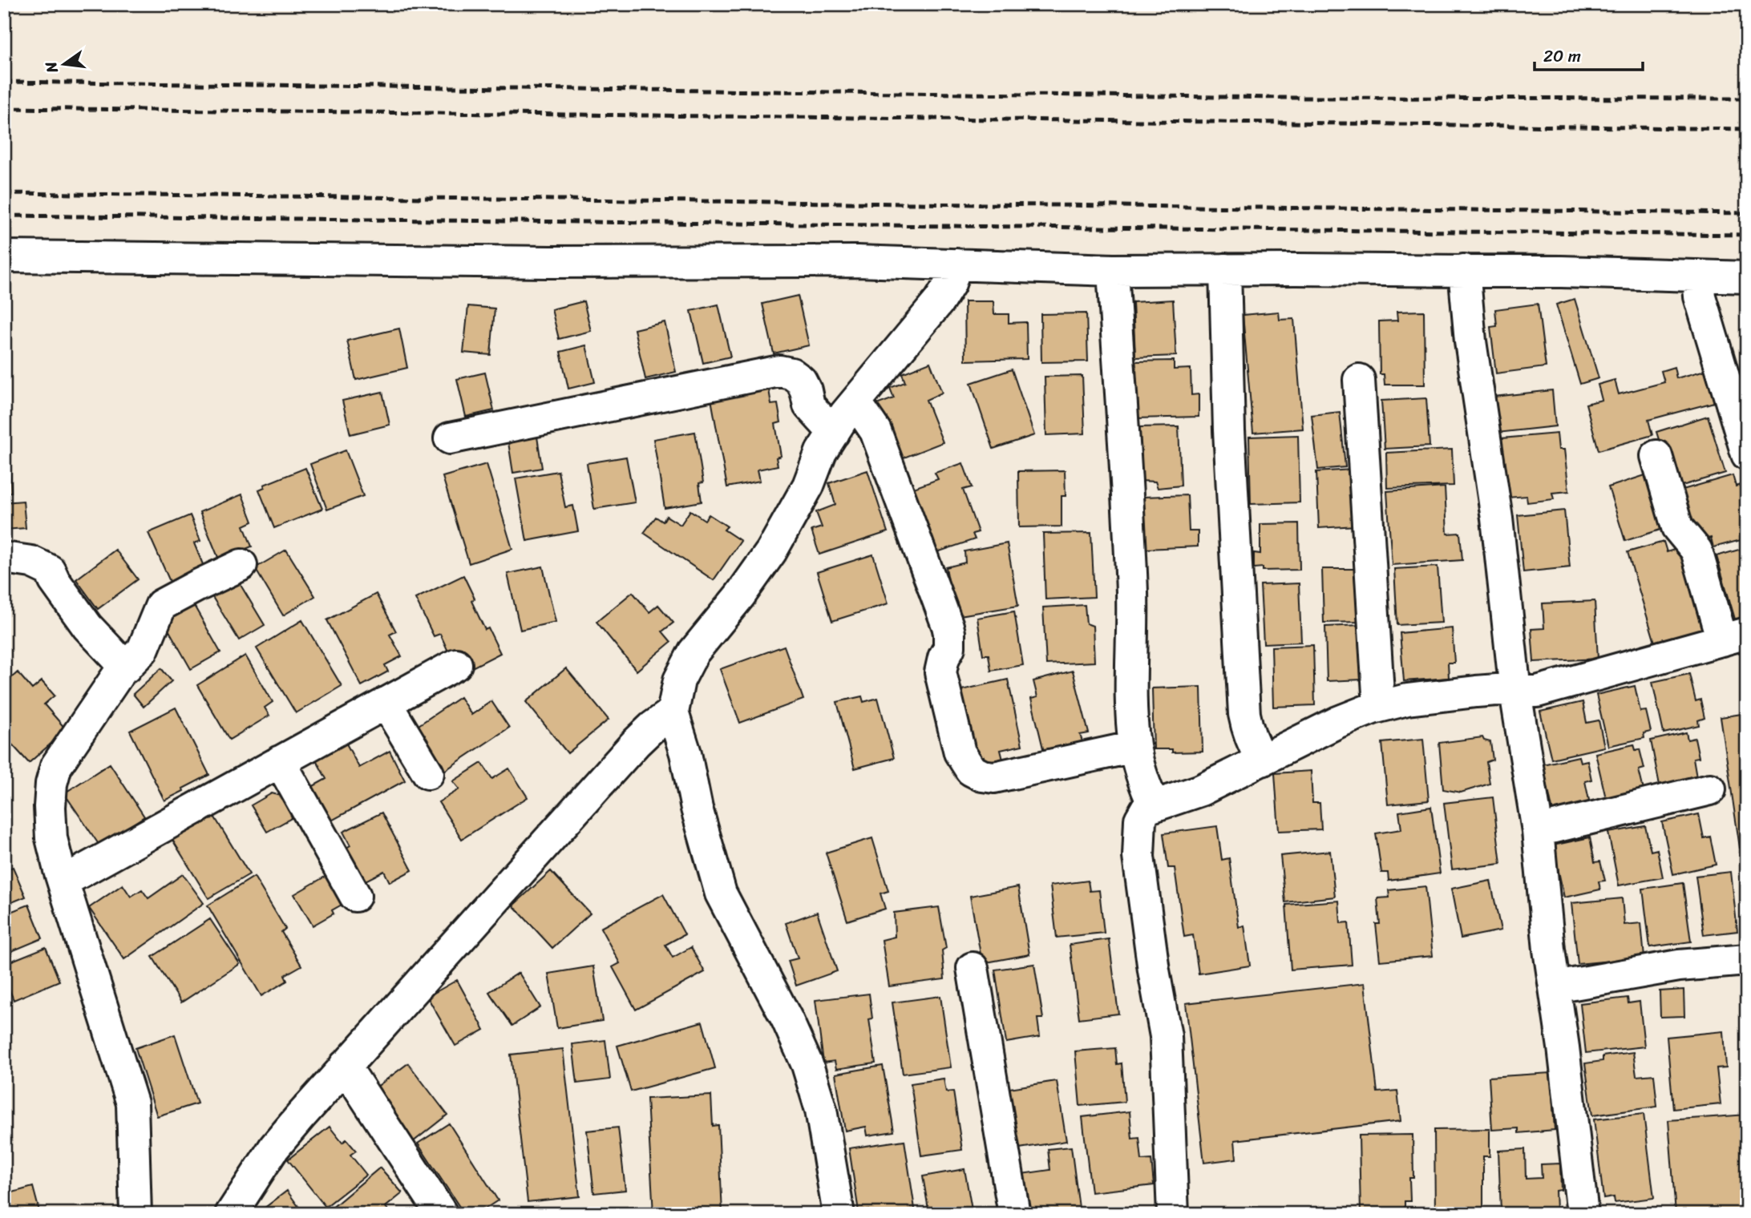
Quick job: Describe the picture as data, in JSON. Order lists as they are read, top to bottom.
{
  "scale_bar": "20 m",
  "north": "left"
}
